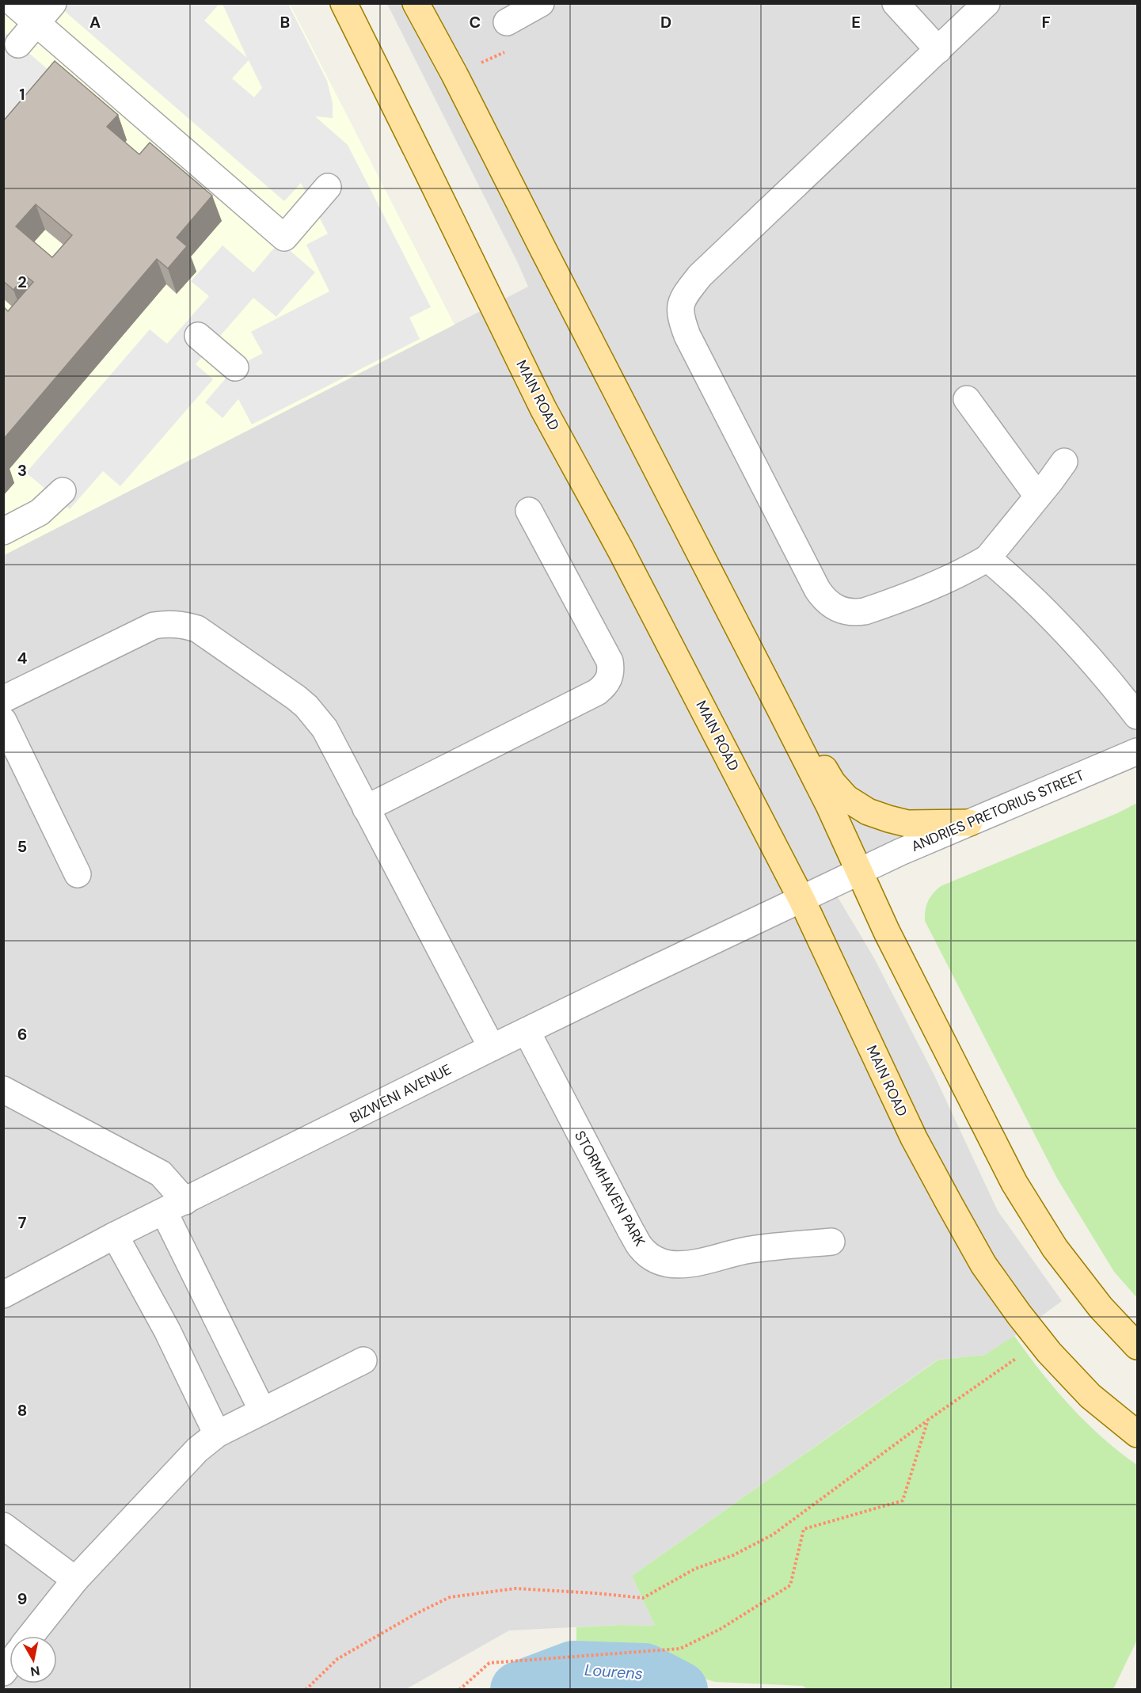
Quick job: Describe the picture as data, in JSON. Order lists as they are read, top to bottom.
{
  "streets": {
    "main road": ["MAIN ROAD"],
    "street": ["ANDRIES PRETORIUS STREET", "BIZWENI AVENUE", "STORMHAVEN PARK"]
  },
  "crossings": [
    ["MAIN ROAD", "ANDRIES PRETORIUS STREET"],
    ["MAIN ROAD", "BIZWENI AVENUE"],
    ["ANDRIES PRETORIUS STREET", "BIZWENI AVENUE"],
    ["BIZWENI AVENUE", "STORMHAVEN PARK"]
  ],
  "water": ["Lourens"],
  "north": "bottom",
  "grid": {
    "columns": [
      "A",
      "B",
      "C",
      "D",
      "E",
      "F"
    ],
    "rows": [
      "1",
      "2",
      "3",
      "4",
      "5",
      "6",
      "7",
      "8",
      "9"
    ]
  }
}
